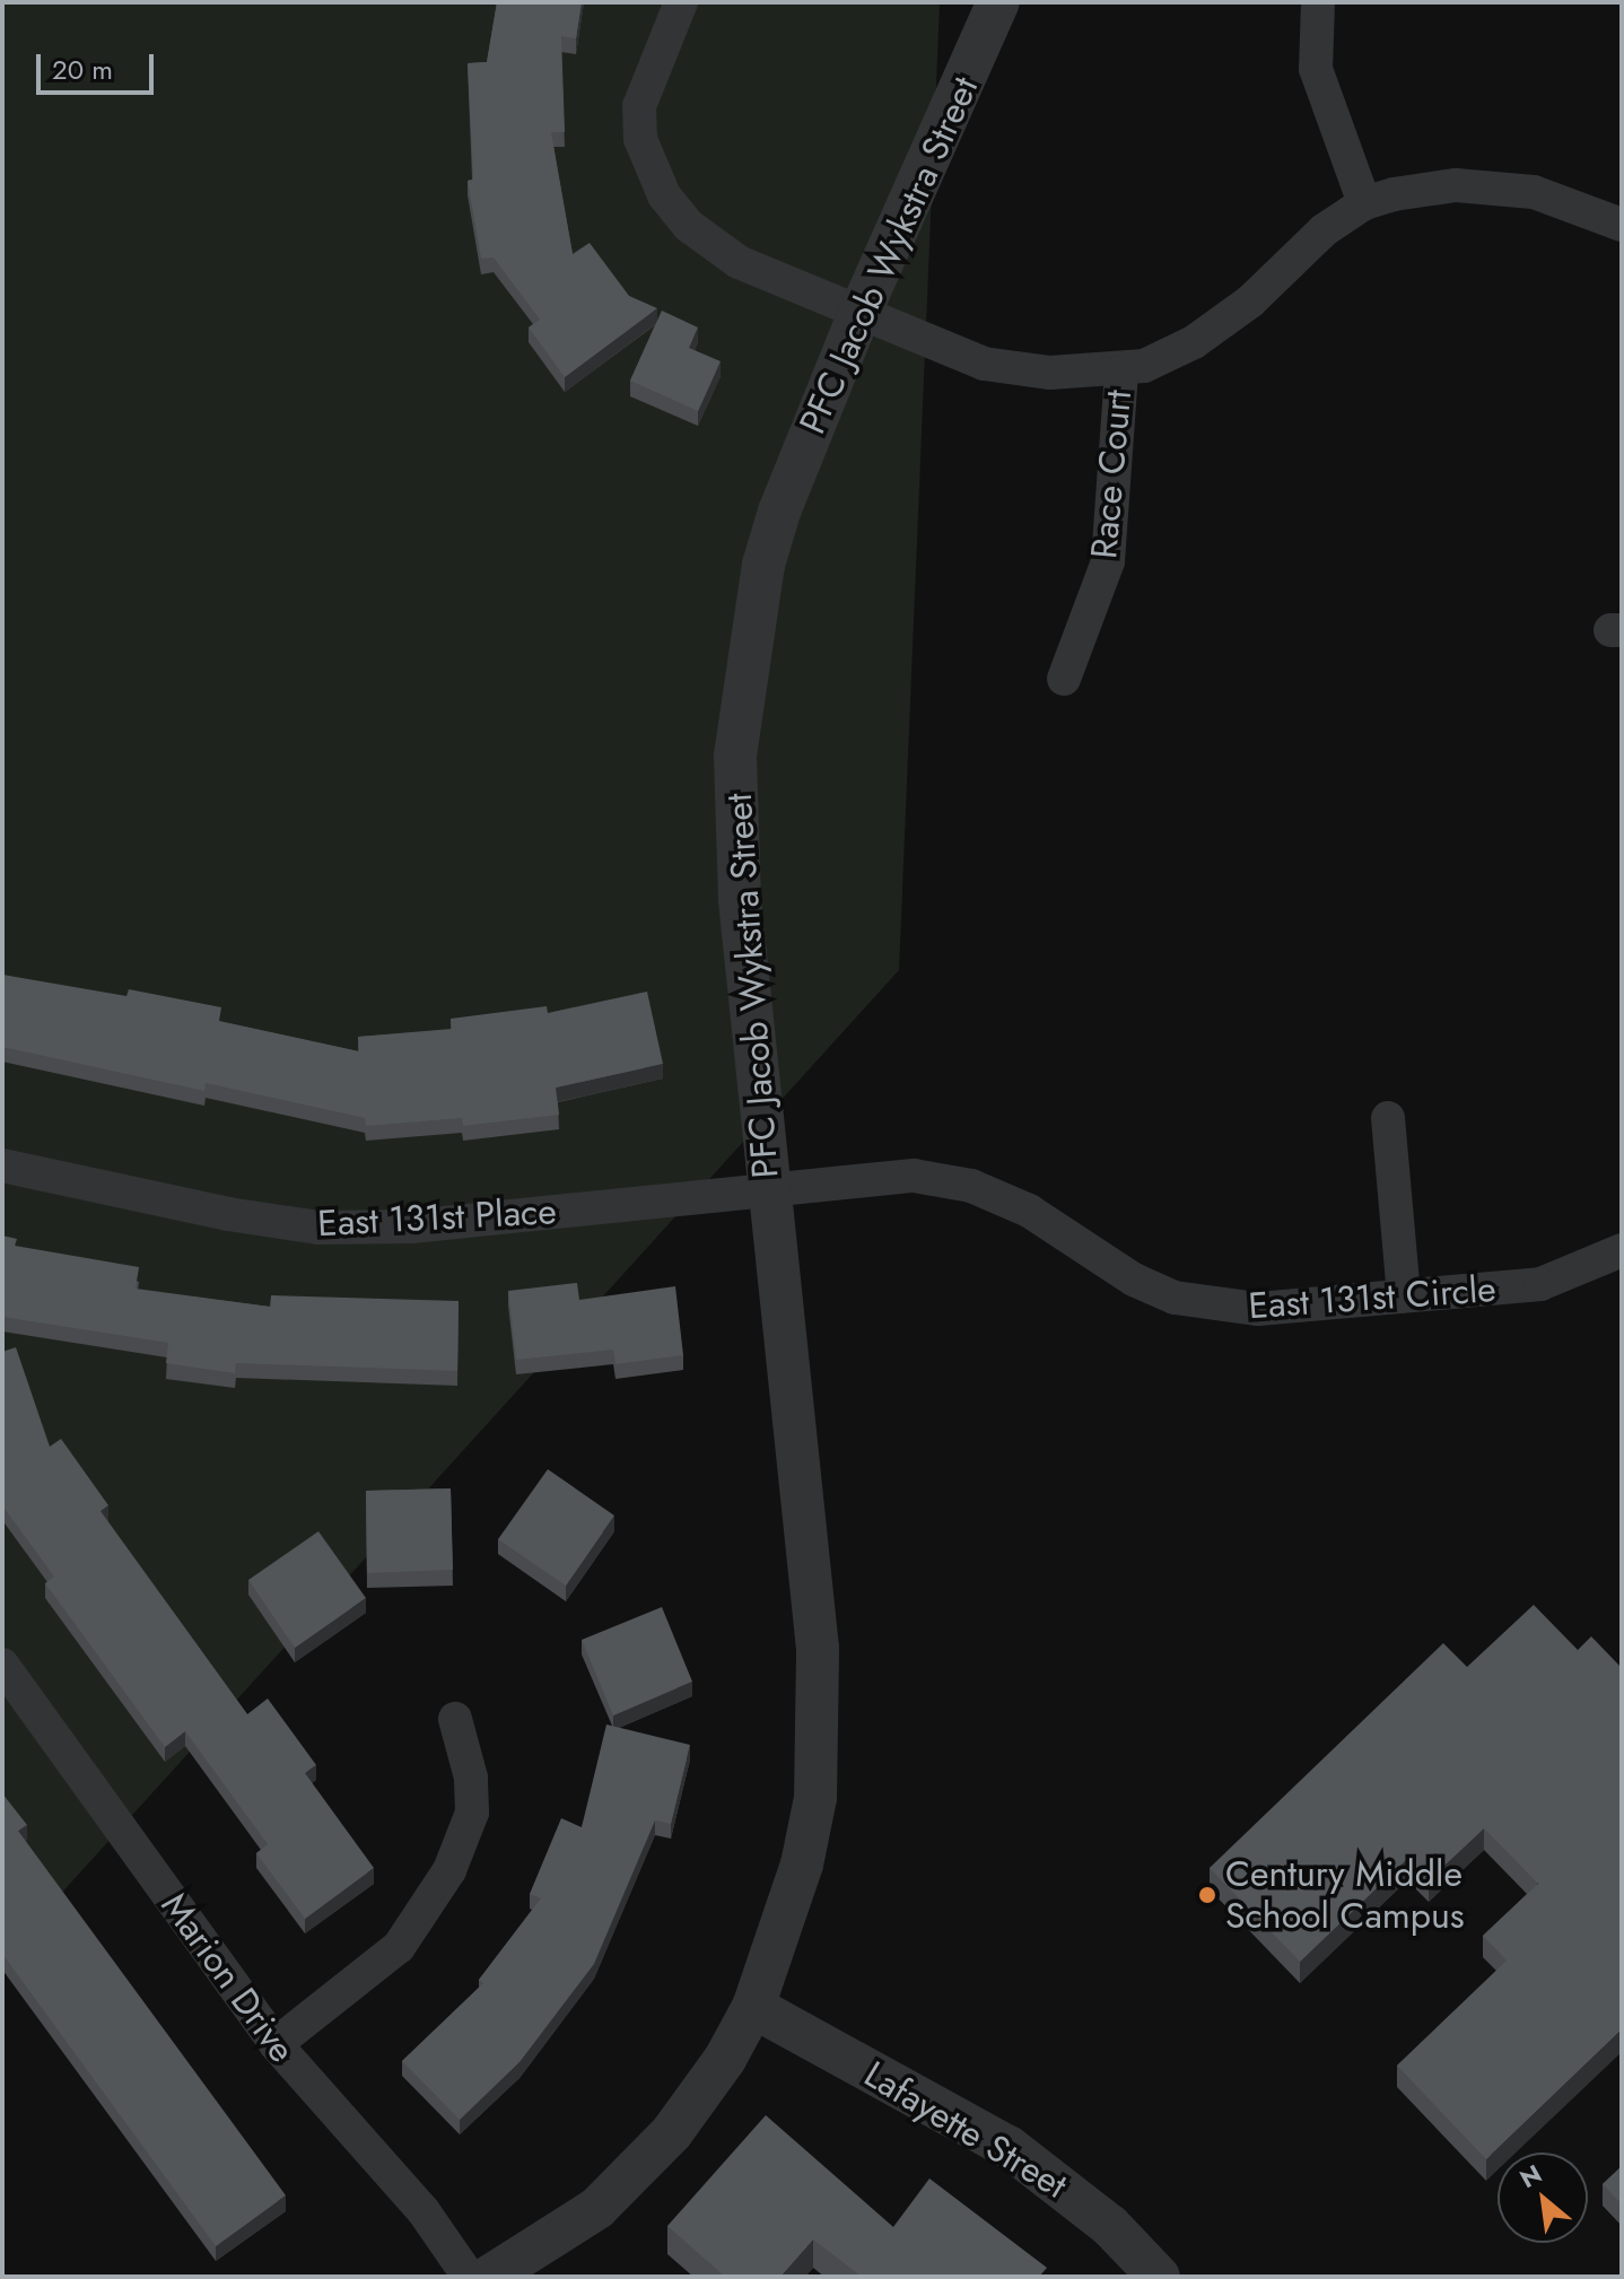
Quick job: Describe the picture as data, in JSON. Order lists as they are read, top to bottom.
{
  "streets": {
    "street": [
      "PFC Jacob Wykstra Street",
      "Race Court",
      "East 131st Place",
      "East 131st Circle",
      "Marion Drive",
      "Lafayette Street"
    ]
  },
  "crossings": [
    ["PFC Jacob Wykstra Street", "East 131st Place"],
    ["PFC Jacob Wykstra Street", "East 131st Circle"],
    ["PFC Jacob Wykstra Street", "Lafayette Street"],
    ["East 131st Place", "East 131st Circle"]
  ],
  "places": ["Century Middle School Campus"],
  "scale_bar": "20 m",
  "north": "top left"
}
